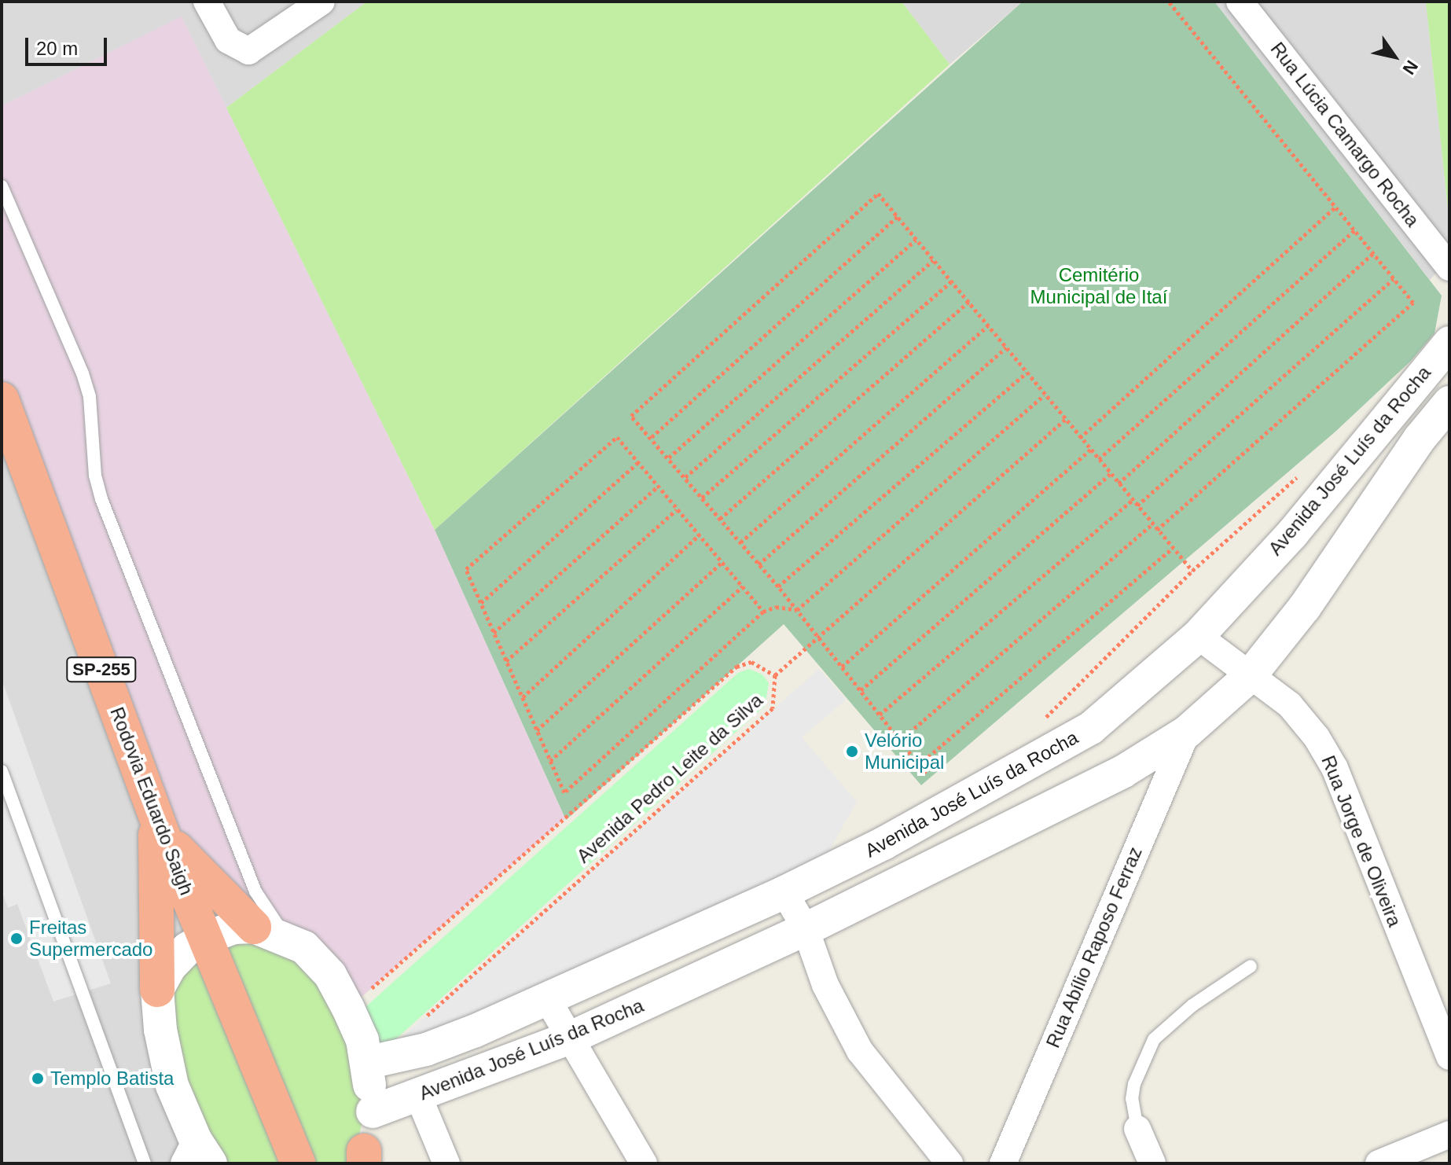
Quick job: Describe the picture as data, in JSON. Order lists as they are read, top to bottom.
{
  "streets": {
    "highway": ["SP-255", "Rodovia Eduardo Saigh"],
    "street": [
      "Rua Lúcia Camargo Rocha",
      "Avenida José Luís da Rocha",
      "Rua Jorge de Oliveira",
      "Rua Abílio Raposo Ferraz"
    ],
    "path": ["Avenida Pedro Leite da Silva"]
  },
  "crossings": [
    ["Avenida José Luís da Rocha", "Rua Jorge de Oliveira"],
    ["Avenida José Luís da Rocha", "Rua Abílio Raposo Ferraz"]
  ],
  "parks": ["Cemitério Municipal de Itaí"],
  "places": ["Velório Municipal", "Freitas Supermercado", "Templo Batista"],
  "scale_bar": "20 m",
  "north": "bottom right"
}
